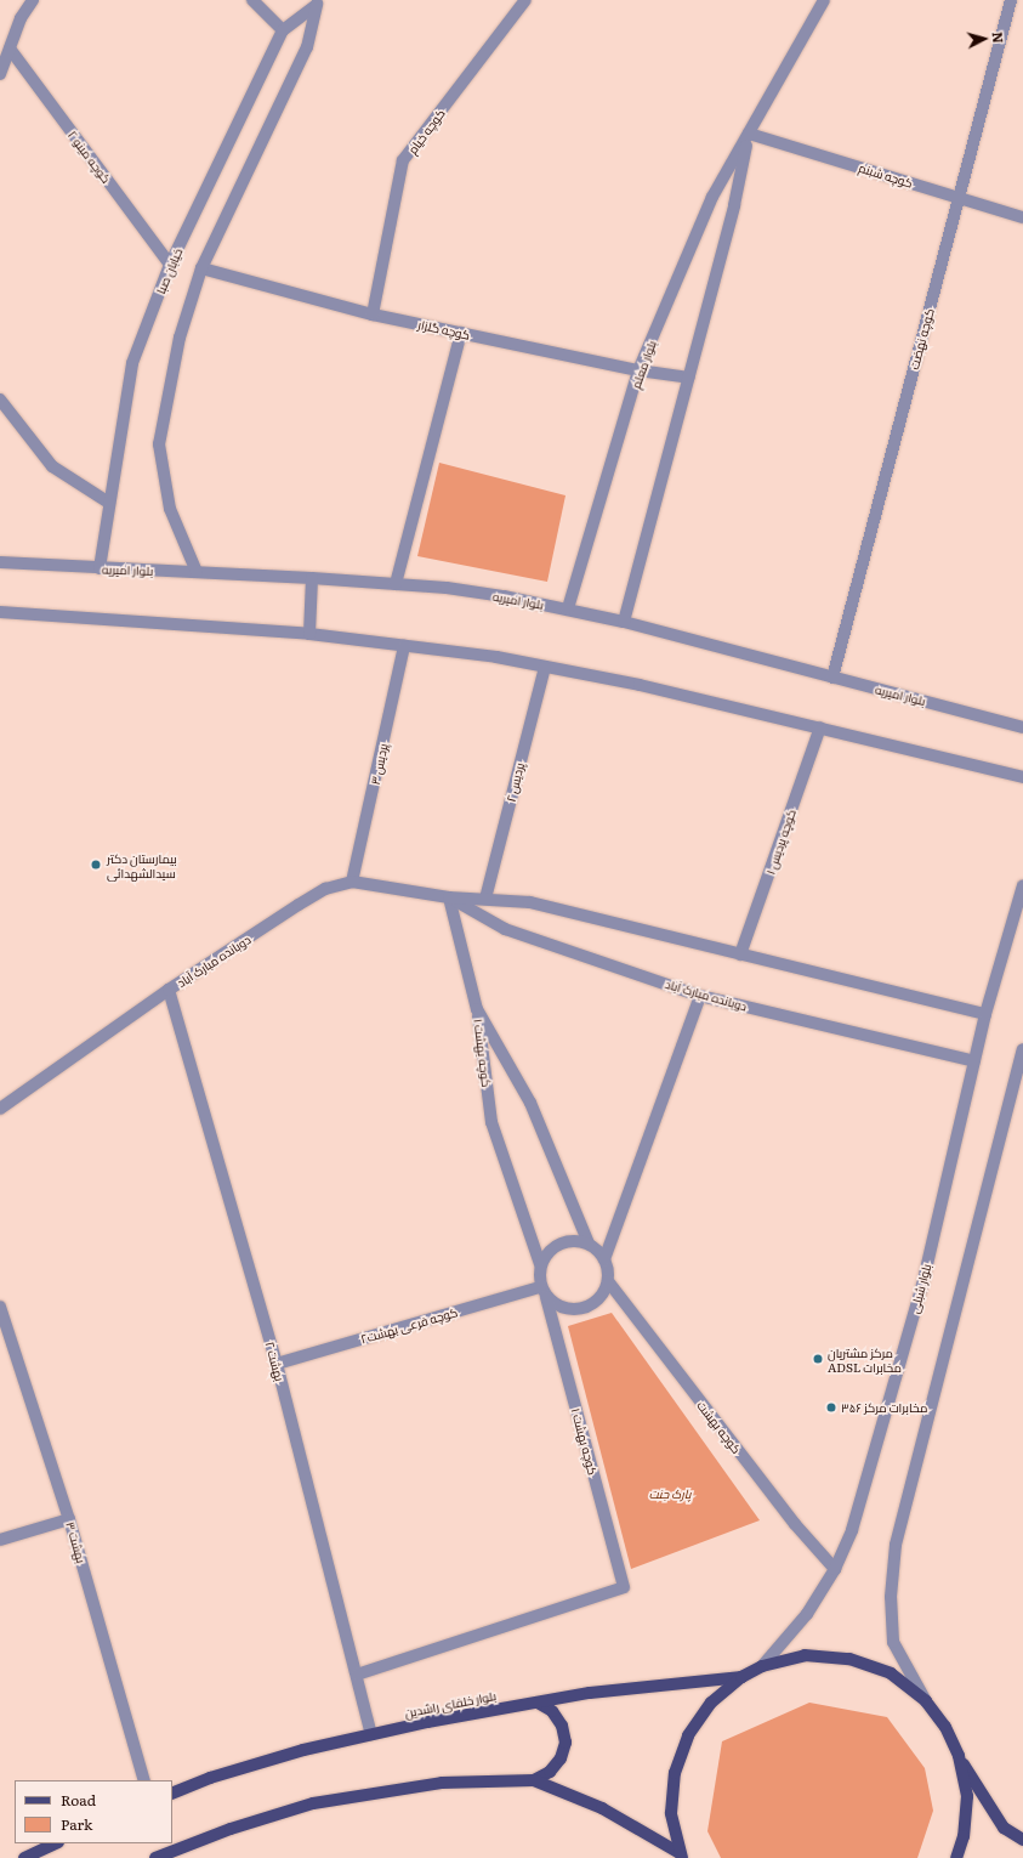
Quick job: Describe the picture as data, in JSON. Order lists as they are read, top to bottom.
{
  "streets": {
    "main road": ["بلوار خلفای راشدین"],
    "street": [
      "کوچه خیام",
      "کوچه مینو ۲",
      "کوچه شبنم",
      "خیابان صبا",
      "کوچه گلزار",
      "کوچه نهضت",
      "بلوار معلم",
      "بلوار امیریه",
      "پردیس ۳",
      "پردیس ۲",
      "کوچه پردیس ۱",
      "دوبانده مبارک آباد",
      "کوچه بهشت ۱",
      "بلوار شبلی",
      "کوچه فرعی بهشت۲",
      "بهشت ۲",
      "کوچه بهشت",
      "بهشت ۳"
    ]
  },
  "crossings": [
    ["کوچه خیام", "کوچه گلزار"],
    ["کوچه مینو ۲", "خیابان صبا"],
    ["کوچه شبنم", "کوچه نهضت"],
    ["کوچه شبنم", "بلوار معلم"],
    ["خیابان صبا", "کوچه گلزار"],
    ["خیابان صبا", "بلوار امیریه"],
    ["کوچه گلزار", "بلوار معلم"],
    ["کوچه نهضت", "بلوار امیریه"],
    ["بلوار معلم", "بلوار امیریه"],
    ["پردیس ۳", "دوبانده مبارک آباد"],
    ["پردیس ۲", "دوبانده مبارک آباد"],
    ["کوچه پردیس ۱", "دوبانده مبارک آباد"],
    ["دوبانده مبارک آباد", "بلوار شبلی"],
    ["دوبانده مبارک آباد", "بهشت ۲"],
    ["کوچه بهشت ۱", "کوچه فرعی بهشت۲"],
    ["کوچه بهشت ۱", "بهشت ۲"],
    ["کوچه بهشت ۱", "کوچه بهشت"],
    ["بلوار شبلی", "کوچه بهشت"],
    ["کوچه فرعی بهشت۲", "بهشت ۲"],
    ["کوچه فرعی بهشت۲", "کوچه بهشت"],
    ["بهشت ۲", "بلوار خلفای راشدین"]
  ],
  "parks": ["پارک جنت"],
  "places": ["بیمارستان دکتر سیدالشهدائی", "مرکز مشتریان ADSL مخابرات", "مخابرات مرکز ۳۵۶"],
  "legend": ["Road", "Park"],
  "north": "right"
}
